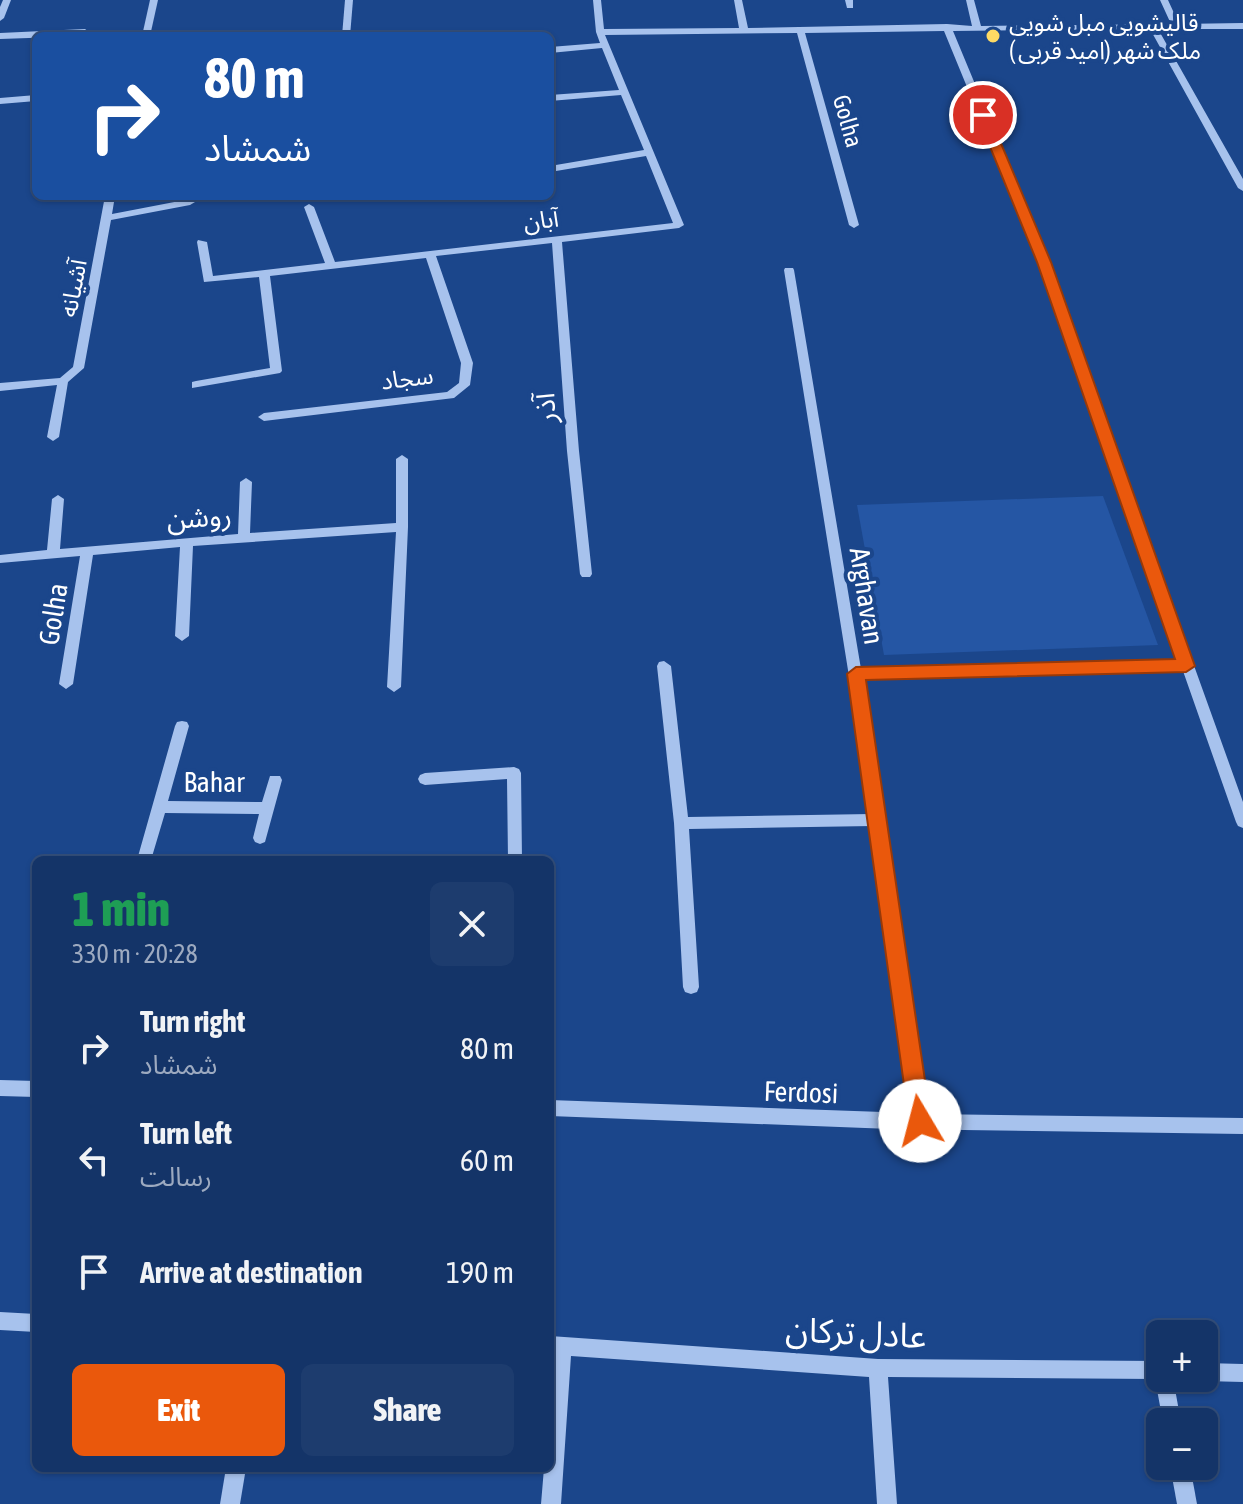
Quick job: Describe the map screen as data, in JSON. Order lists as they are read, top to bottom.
{
  "streets": {
    "street": [
      "Golha",
      "آبان",
      "آشیانه",
      "سجاد",
      "آذر",
      "روشن",
      "Arghavan",
      "Bahar",
      "Ferdosi",
      "عادل ترکان"
    ]
  },
  "crossings": [
    ["Golha", "روشن"],
    ["آبان", "سجاد"],
    ["آبان", "آذر"],
    ["Arghavan", "Ferdosi"]
  ],
  "places": ["قالیشویی مبل شویی ملک شهر (امید قربی )"],
  "page": {
    "turn": ["80 m", "شمشاد"],
    "heading": ["1 min", "330 m · 20:28"],
    "list": [
      {
        "name": "Turn right",
        "note": "شمشاد",
        "value": "80 m"
      },
      {
        "name": "Turn left",
        "note": "رسالت",
        "value": "60 m"
      },
      {
        "name": "Arrive at destination",
        "value": "190 m"
      }
    ],
    "map_buttons": ["+", "−"],
    "buttons": ["Exit", "Share"]
  }
}
